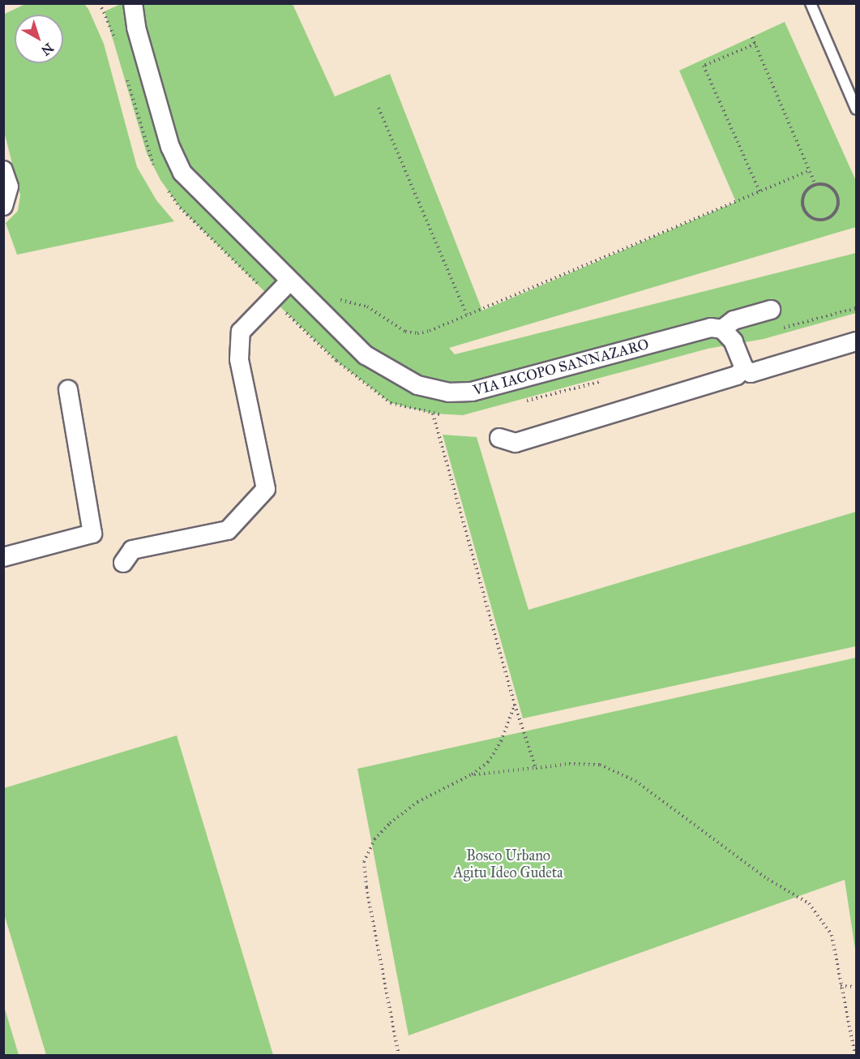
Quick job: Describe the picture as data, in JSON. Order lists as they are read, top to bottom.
{
  "streets": {
    "street": ["VIA IACOPO SANNAZARO"]
  },
  "parks": ["Bosco Urbano Agitu Ideo Gudeta"],
  "north": "bottom right"
}
